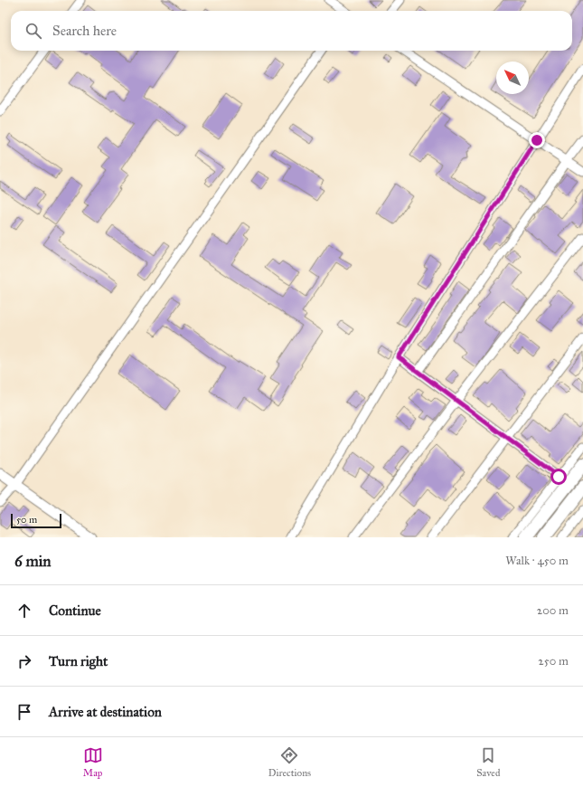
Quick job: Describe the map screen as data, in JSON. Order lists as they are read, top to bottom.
{
  "scale_bar": "50 m",
  "north": "top left",
  "page": {
    "search": "Search here",
    "scale": "50 m",
    "heading": ["6 min", "Walk · 450 m"],
    "list": [
      ["Continue", "200 m"],
      ["Turn right", "250 m"],
      "Arrive at destination"
    ],
    "nav": ["Map", "Directions", "Saved"]
  }
}
